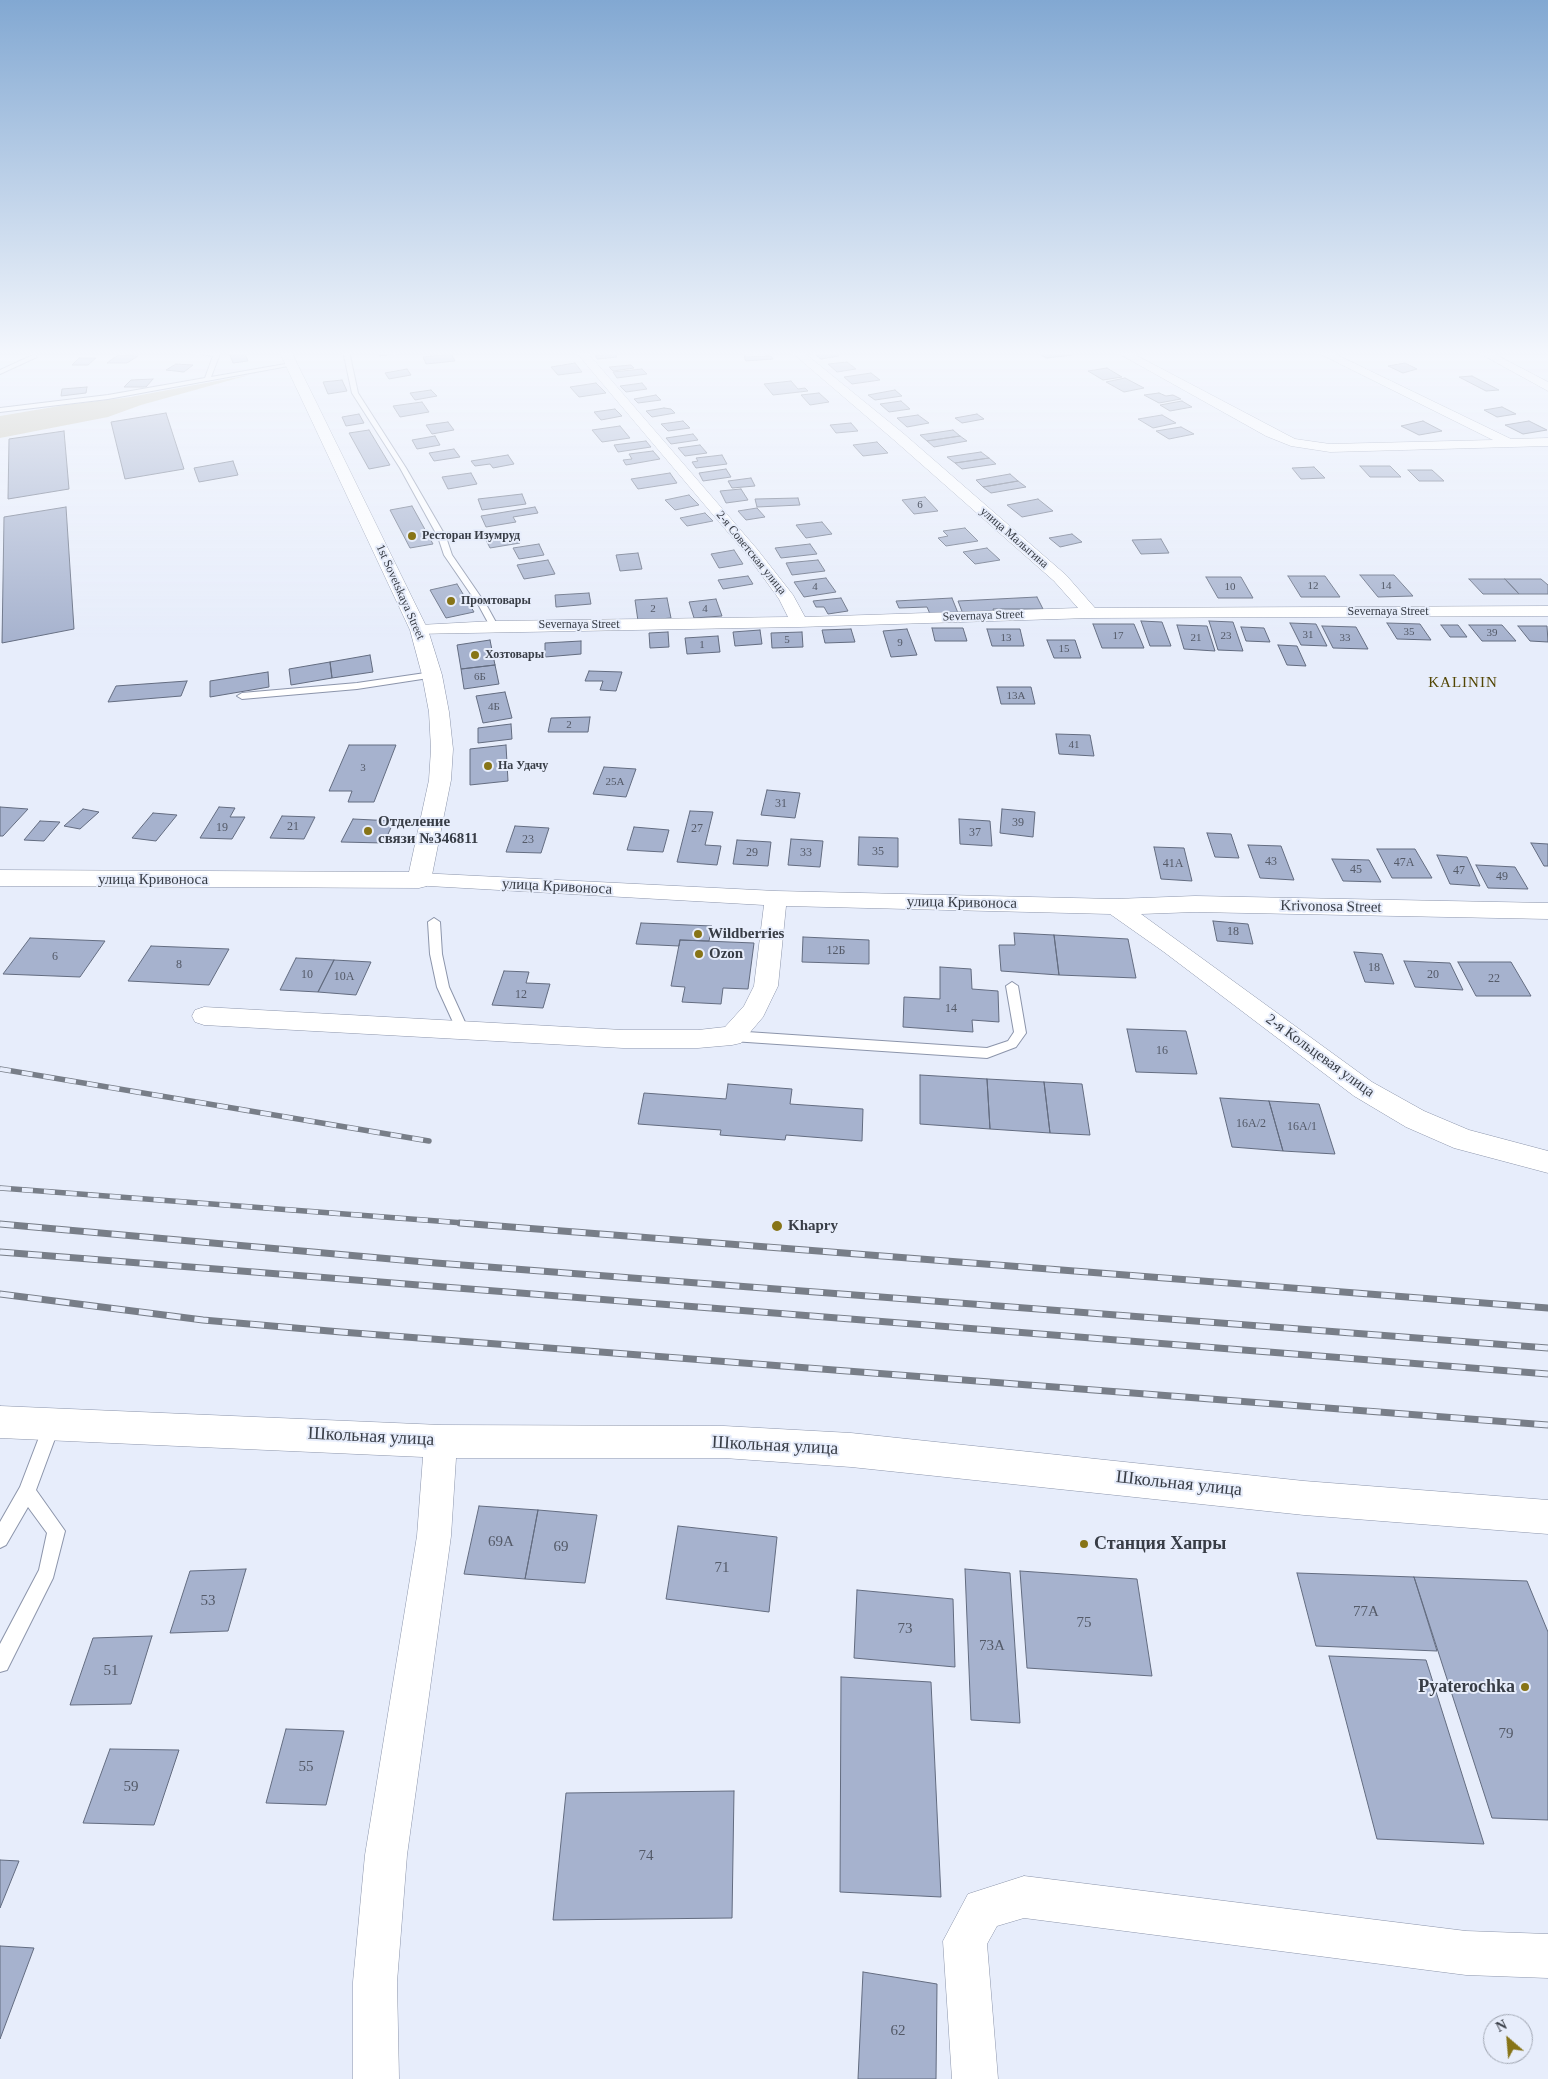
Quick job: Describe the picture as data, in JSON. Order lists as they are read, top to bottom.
{
  "streets": {
    "street": [
      "улица Малыгина",
      "2-я Советская улица",
      "1st Sovetskaya Street",
      "Severnaya Street",
      "улица Кривоноса",
      "Krivonosa Street",
      "2-я Кольцевая улица",
      "Школьная улица"
    ]
  },
  "crossings": [
    ["улица Малыгина", "Severnaya Street"],
    ["2-я Советская улица", "Severnaya Street"],
    ["1st Sovetskaya Street", "Severnaya Street"],
    ["1st Sovetskaya Street", "улица Кривоноса"],
    ["улица Кривоноса", "Krivonosa Street"],
    ["улица Кривоноса", "2-я Кольцевая улица"],
    ["Krivonosa Street", "2-я Кольцевая улица"]
  ],
  "districts": ["KALININ"],
  "places": [
    "Ресторан Изумруд",
    "Промтовары",
    "Хозтовары",
    "На Удачу",
    "Отделение связи №346811",
    "Wildberries",
    "Ozon",
    "Khapry",
    "Станция Хапры",
    "Pyaterochka"
  ],
  "house_numbers": [
    "6",
    "12",
    "14",
    "4",
    "10",
    "2",
    "4",
    "35",
    "39",
    "31",
    "17",
    "23",
    "13",
    "21",
    "33",
    "5",
    "9",
    "1",
    "15",
    "6Б",
    "13А",
    "4Б",
    "2",
    "41",
    "3",
    "25А",
    "31",
    "39",
    "21",
    "19",
    "27",
    "37",
    "23",
    "35",
    "29",
    "33",
    "43",
    "47А",
    "41А",
    "45",
    "47",
    "49",
    "18",
    "12Б",
    "6",
    "8",
    "18",
    "10",
    "20",
    "10А",
    "22",
    "12",
    "14",
    "16",
    "16А/2",
    "16А/1",
    "69А",
    "69",
    "71",
    "53",
    "77А",
    "75",
    "73",
    "73А",
    "51",
    "79",
    "55",
    "59",
    "74",
    "62"
  ],
  "north": "top left"
}
